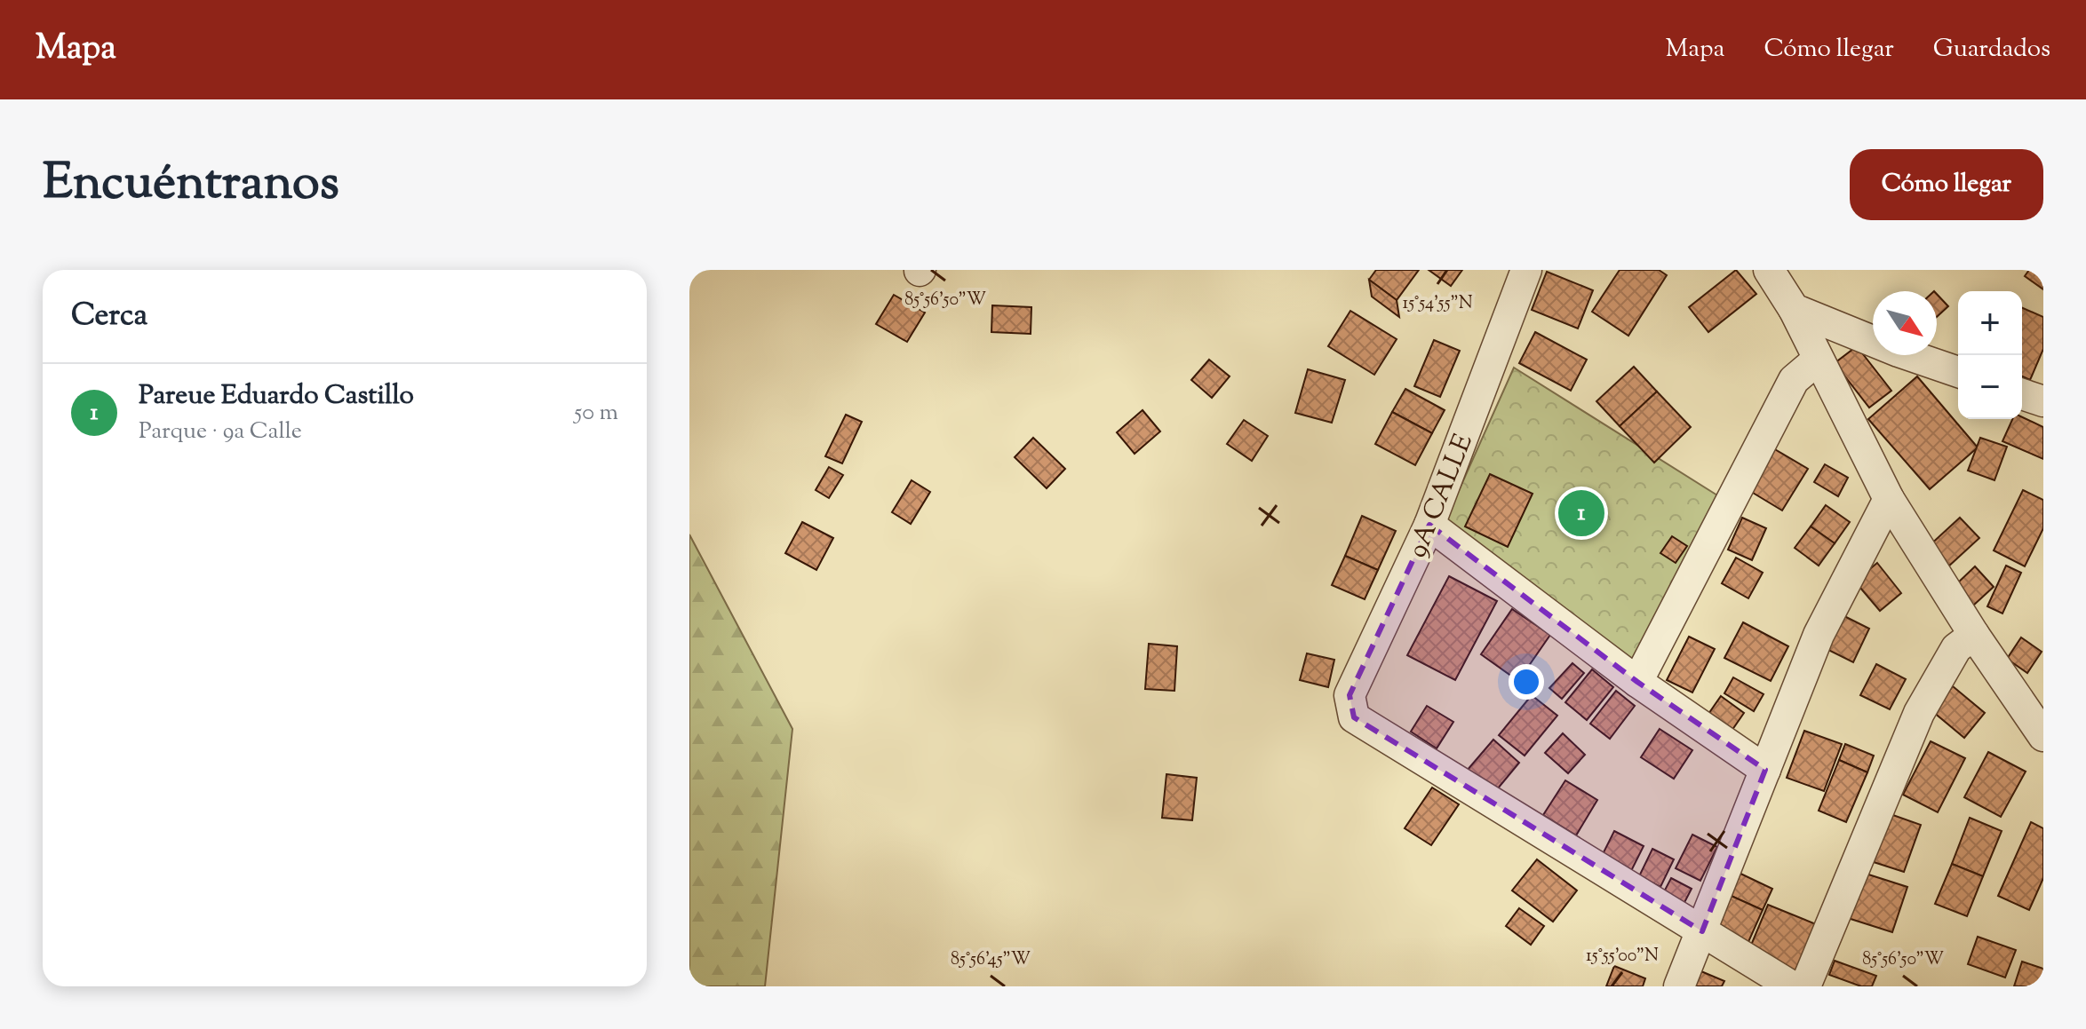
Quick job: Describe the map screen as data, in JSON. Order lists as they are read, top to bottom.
{
  "streets": {
    "street": ["9A CALLE"]
  },
  "north": "bottom right",
  "page": {
    "header": "Mapa",
    "nav": ["Mapa", "Cómo llegar", "Guardados"],
    "title": "Encuéntranos",
    "buttons": "Cómo llegar",
    "heading": "Cerca",
    "map_buttons": ["+", "−"],
    "list": [
      {
        "mark": "1",
        "name": "Pareue Eduardo Castillo",
        "note": "Parque · 9a Calle",
        "value": "50 m"
      }
    ],
    "pins": "1"
  },
  "coordinates": [
    "85°56'50\"W",
    "15°54'55\"N",
    "15°55'00\"N",
    "85°56'45\"W"
  ]
}
